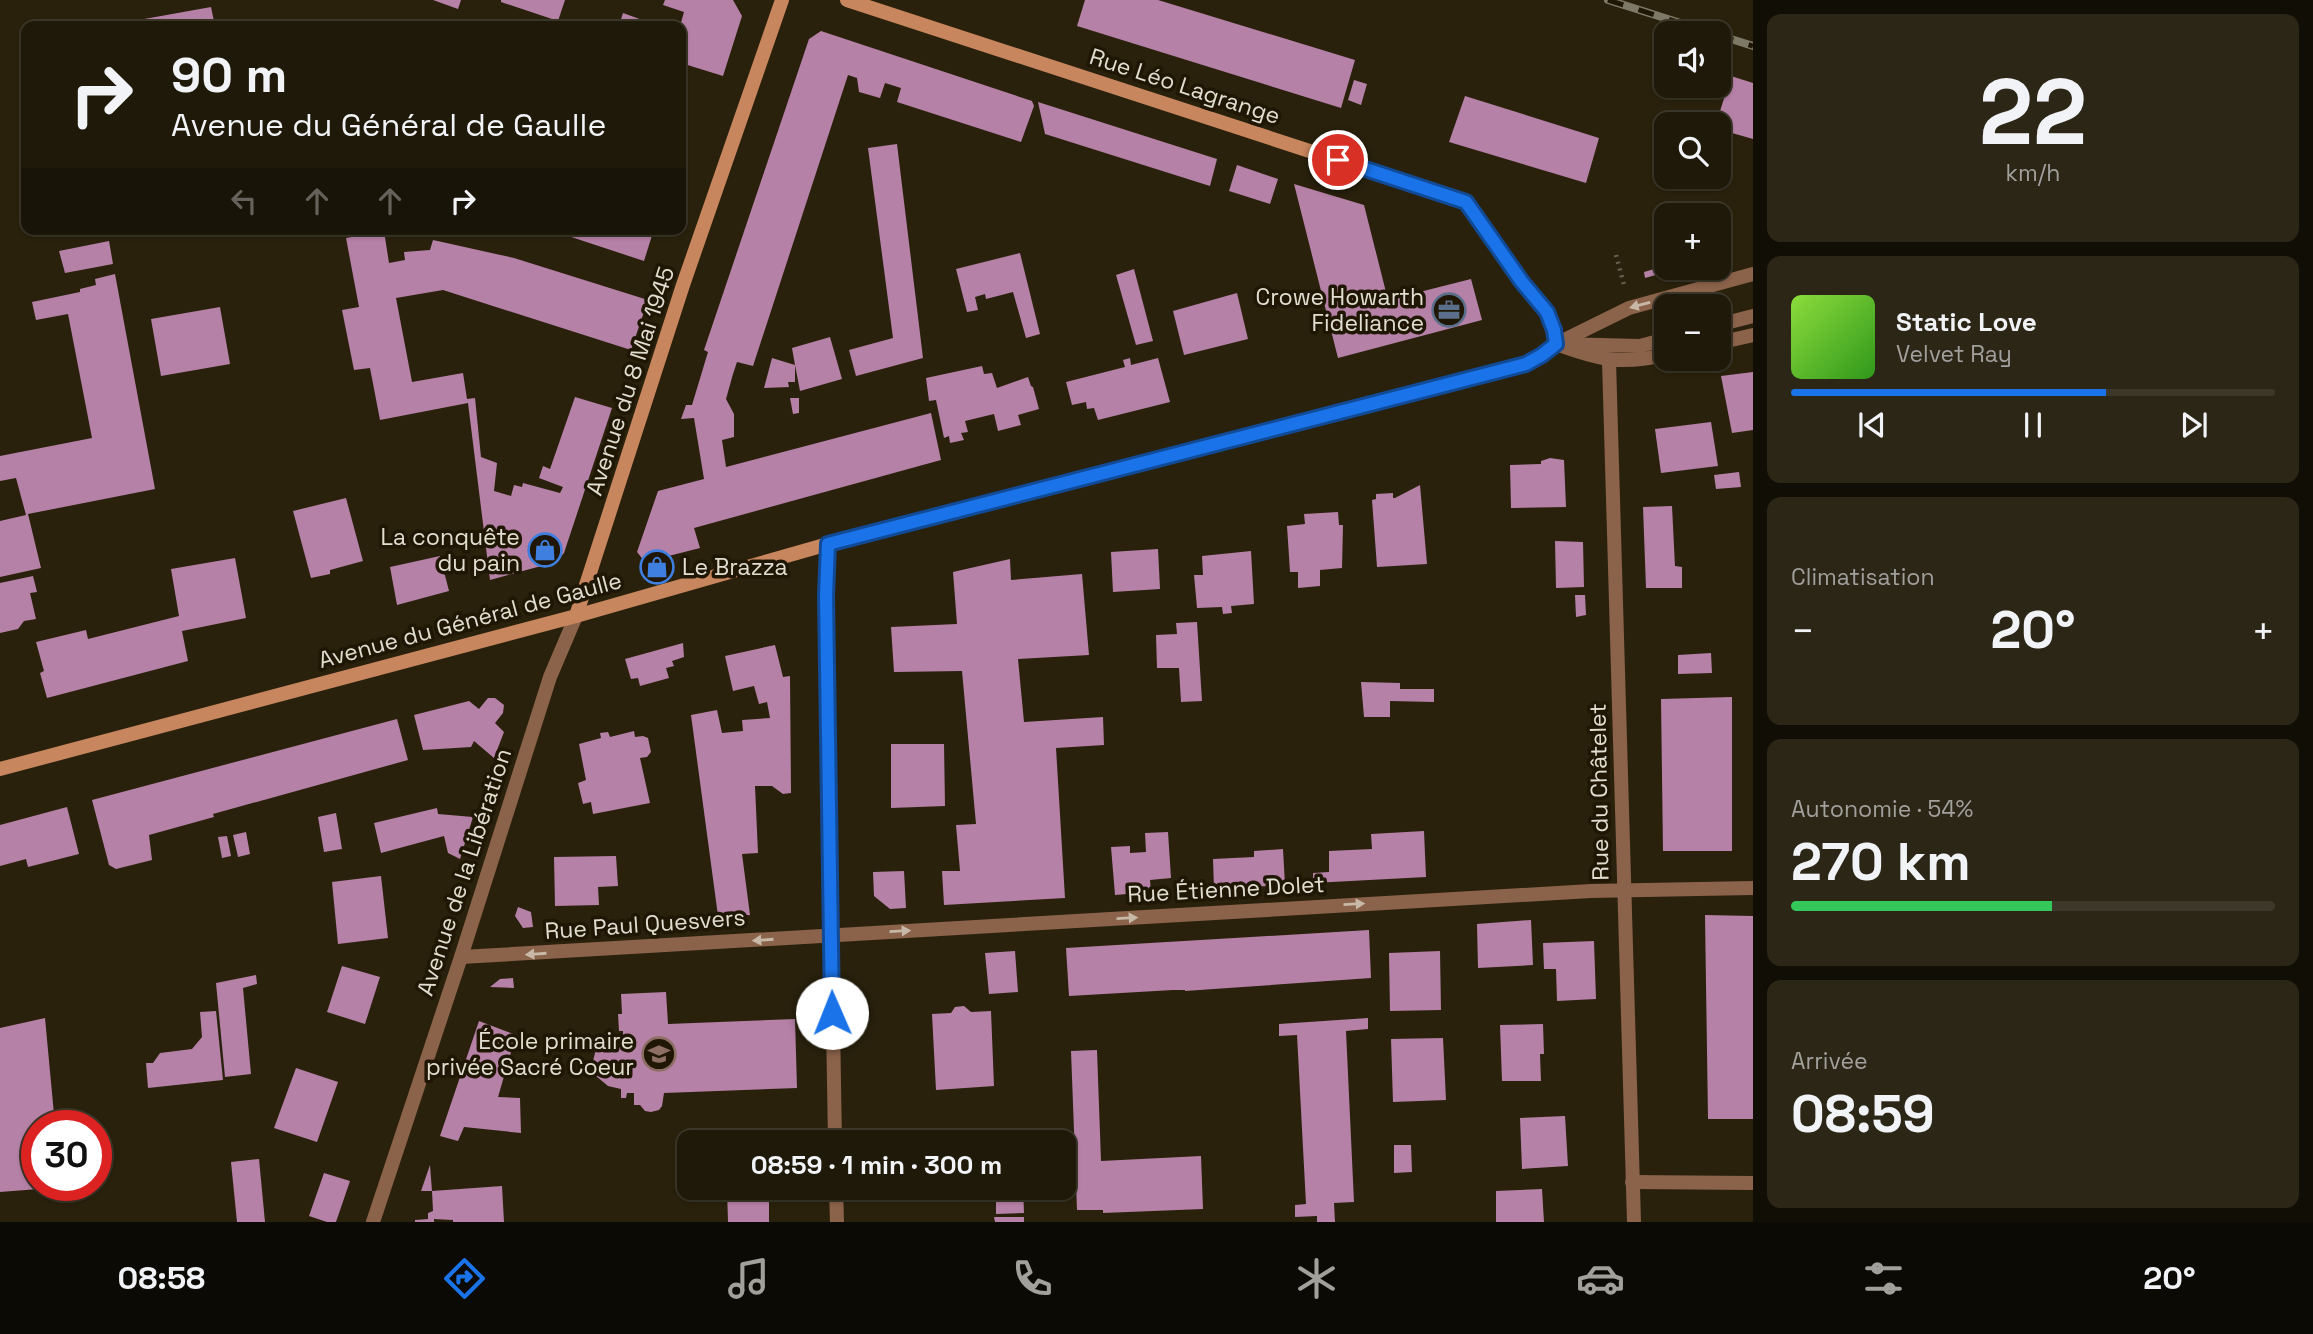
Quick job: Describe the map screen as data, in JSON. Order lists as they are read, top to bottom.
{
  "streets": {
    "main road": ["Rue Léo Lagrange", "Avenue du 8 Mai 1945", "Avenue du Général de Gaulle"],
    "street": [
      "Rue du Châtelet",
      "Avenue de la Libération",
      "Rue Étienne Dolet",
      "Rue Paul Quesvers"
    ]
  },
  "crossings": [
    ["Rue Léo Lagrange", "Avenue du Général de Gaulle"],
    ["Avenue du 8 Mai 1945", "Avenue du Général de Gaulle"],
    ["Avenue du 8 Mai 1945", "Avenue de la Libération"],
    ["Avenue du Général de Gaulle", "Avenue de la Libération"],
    ["Rue du Châtelet", "Rue Étienne Dolet"],
    ["Avenue de la Libération", "Rue Paul Quesvers"],
    ["Rue Étienne Dolet", "Rue Paul Quesvers"]
  ],
  "one_way": ["Rue Étienne Dolet", "Rue Paul Quesvers"],
  "places": {
    "office": ["Crowe Howarth Fideliance"],
    "shop": ["La conquête du pain", "Le Brazza"],
    "school or university": ["École primaire privée Sacré Coeur"]
  },
  "page": {
    "tile": [
      ["22", "km/h"],
      "Climatisation",
      ["Autonomie · 54%", "270 km"],
      ["Arrivée", "08:59"]
    ],
    "map_buttons": ["+", "−"],
    "turn": ["90 m", "Avenue du Général de Gaulle"],
    "song": ["Static Love", "Velvet Ray"],
    "heat": ["−", "20°", "+"],
    "limit": "30",
    "trip": "08:59 · 1 min · 300 m",
    "tabs": ["08:58", "20°"]
  }
}
